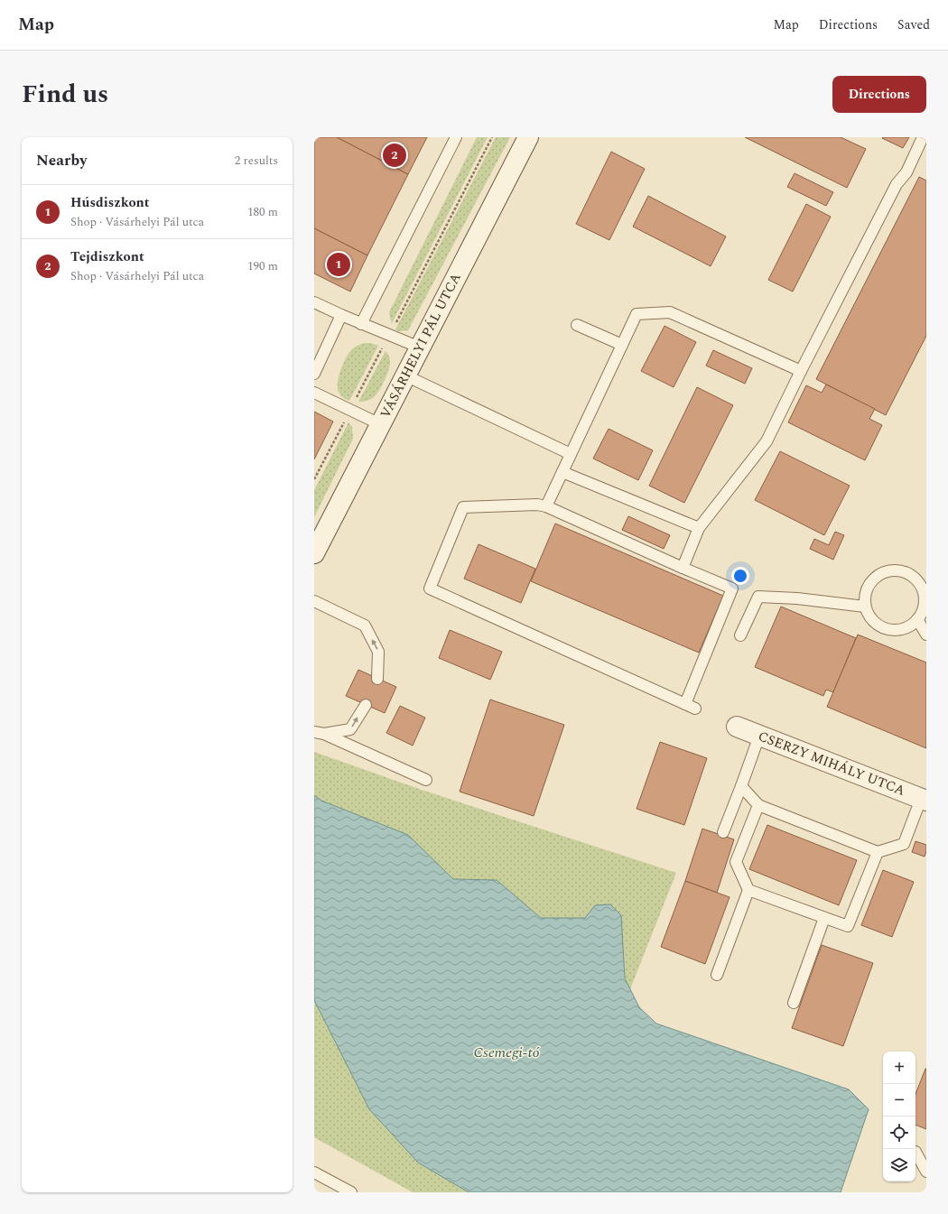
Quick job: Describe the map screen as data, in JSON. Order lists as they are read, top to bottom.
{
  "streets": {
    "main road": ["VÁSÁRHELYI PÁL UTCA", "CSERZY MIHÁLY UTCA"]
  },
  "water": ["Csemegi-tó"],
  "page": {
    "header": "Map",
    "nav": ["Map", "Directions", "Saved"],
    "title": "Find us",
    "buttons": "Directions",
    "heading": ["Nearby", "2 results"],
    "pins": ["2", "1"],
    "list": [
      {
        "mark": "1",
        "name": "Húsdiszkont",
        "note": "Shop · Vásárhelyi Pál utca",
        "value": "180 m"
      },
      {
        "mark": "2",
        "name": "Tejdiszkont",
        "note": "Shop · Vásárhelyi Pál utca",
        "value": "190 m"
      }
    ],
    "map_buttons": ["+", "−"]
  }
}
